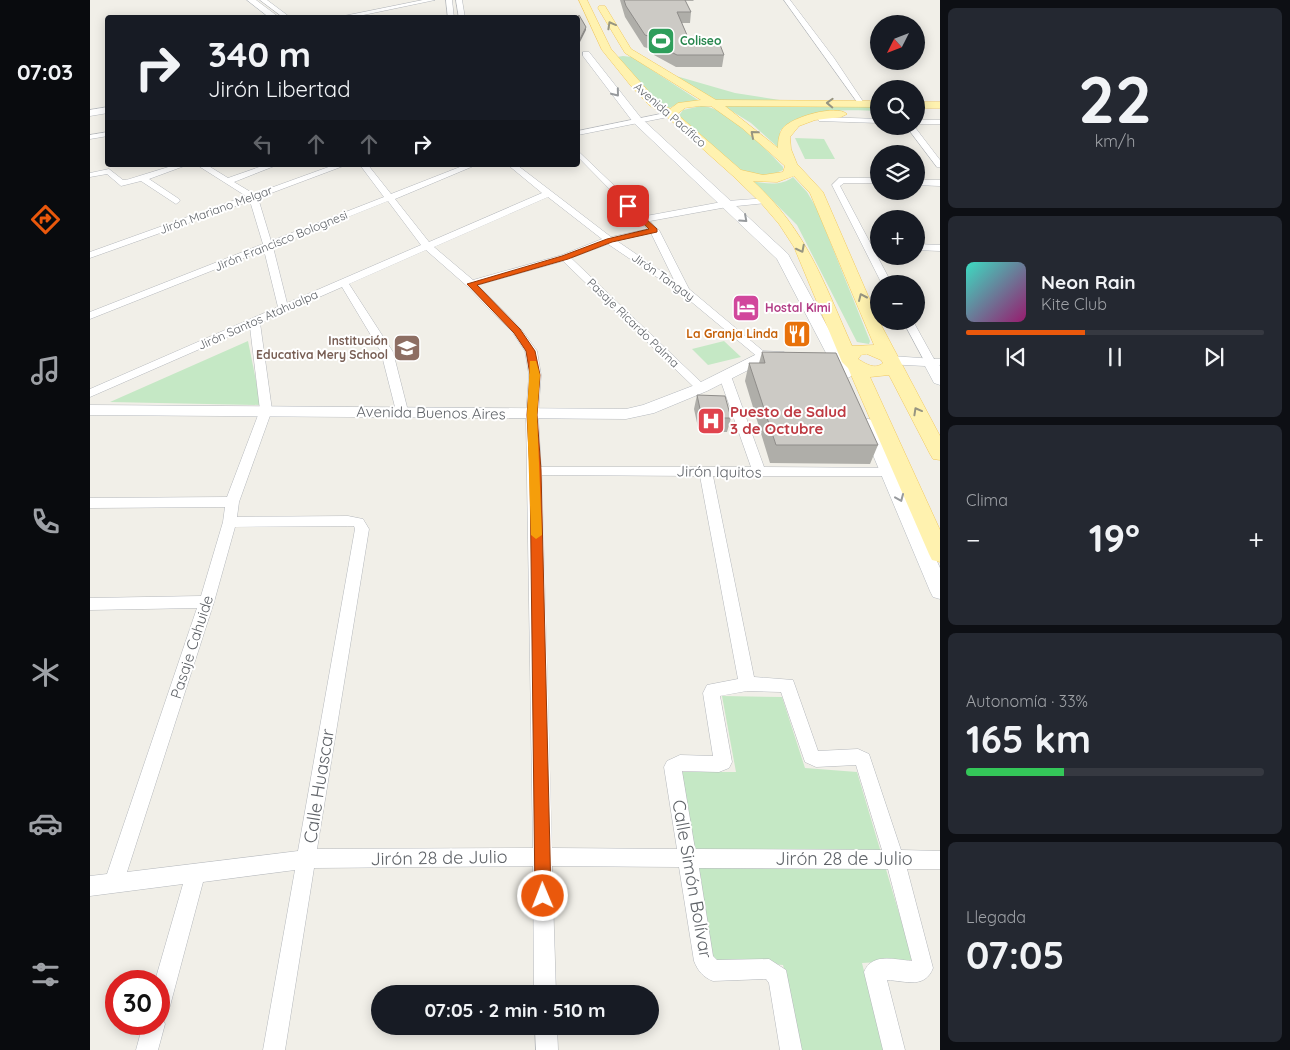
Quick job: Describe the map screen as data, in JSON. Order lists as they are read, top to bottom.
{
  "streets": {
    "main road": ["Avenida Pacífico", "Avenida Buenos Aires"],
    "street": [
      "Jirón Mariano Melgar",
      "Jirón Francisco Bolognesi",
      "Jirón Tangay",
      "Jirón Santos Atahualpa",
      "Pasaje Ricardo Palma",
      "Jirón Iquitos",
      "Pasaje Cahuide",
      "Calle Huascar",
      "Jirón 28 de Julio",
      "Calle Simón Bolívar"
    ]
  },
  "crossings": [
    ["Avenida Pacífico", "Jirón Iquitos"],
    ["Jirón Tangay", "Jirón Santos Atahualpa"],
    ["Jirón Tangay", "Avenida Buenos Aires"],
    ["Pasaje Ricardo Palma", "Avenida Buenos Aires"],
    ["Avenida Buenos Aires", "Pasaje Cahuide"],
    ["Pasaje Cahuide", "Jirón 28 de Julio"],
    ["Calle Huascar", "Jirón 28 de Julio"],
    ["Jirón 28 de Julio", "Calle Simón Bolívar"]
  ],
  "places": {
    "sports": ["Coliseo"],
    "hotel": ["Hostal Kimi"],
    "restaurant": ["La Granja Linda"],
    "school or university": ["Institución Educativa Mery School"],
    "hospital": ["Puesto de Salud 3 de Octubre"]
  },
  "north": "bottom left",
  "page": {
    "tabs": "07:03",
    "tile": [
      ["22", "km/h"],
      "Clima",
      ["Autonomía · 33%", "165 km"],
      ["Llegada", "07:05"]
    ],
    "map_buttons": ["+", "−"],
    "turn": ["340 m", "Jirón Libertad"],
    "song": ["Neon Rain", "Kite Club"],
    "heat": ["−", "19°", "+"],
    "limit": "30",
    "trip": "07:05 · 2 min · 510 m"
  }
}
